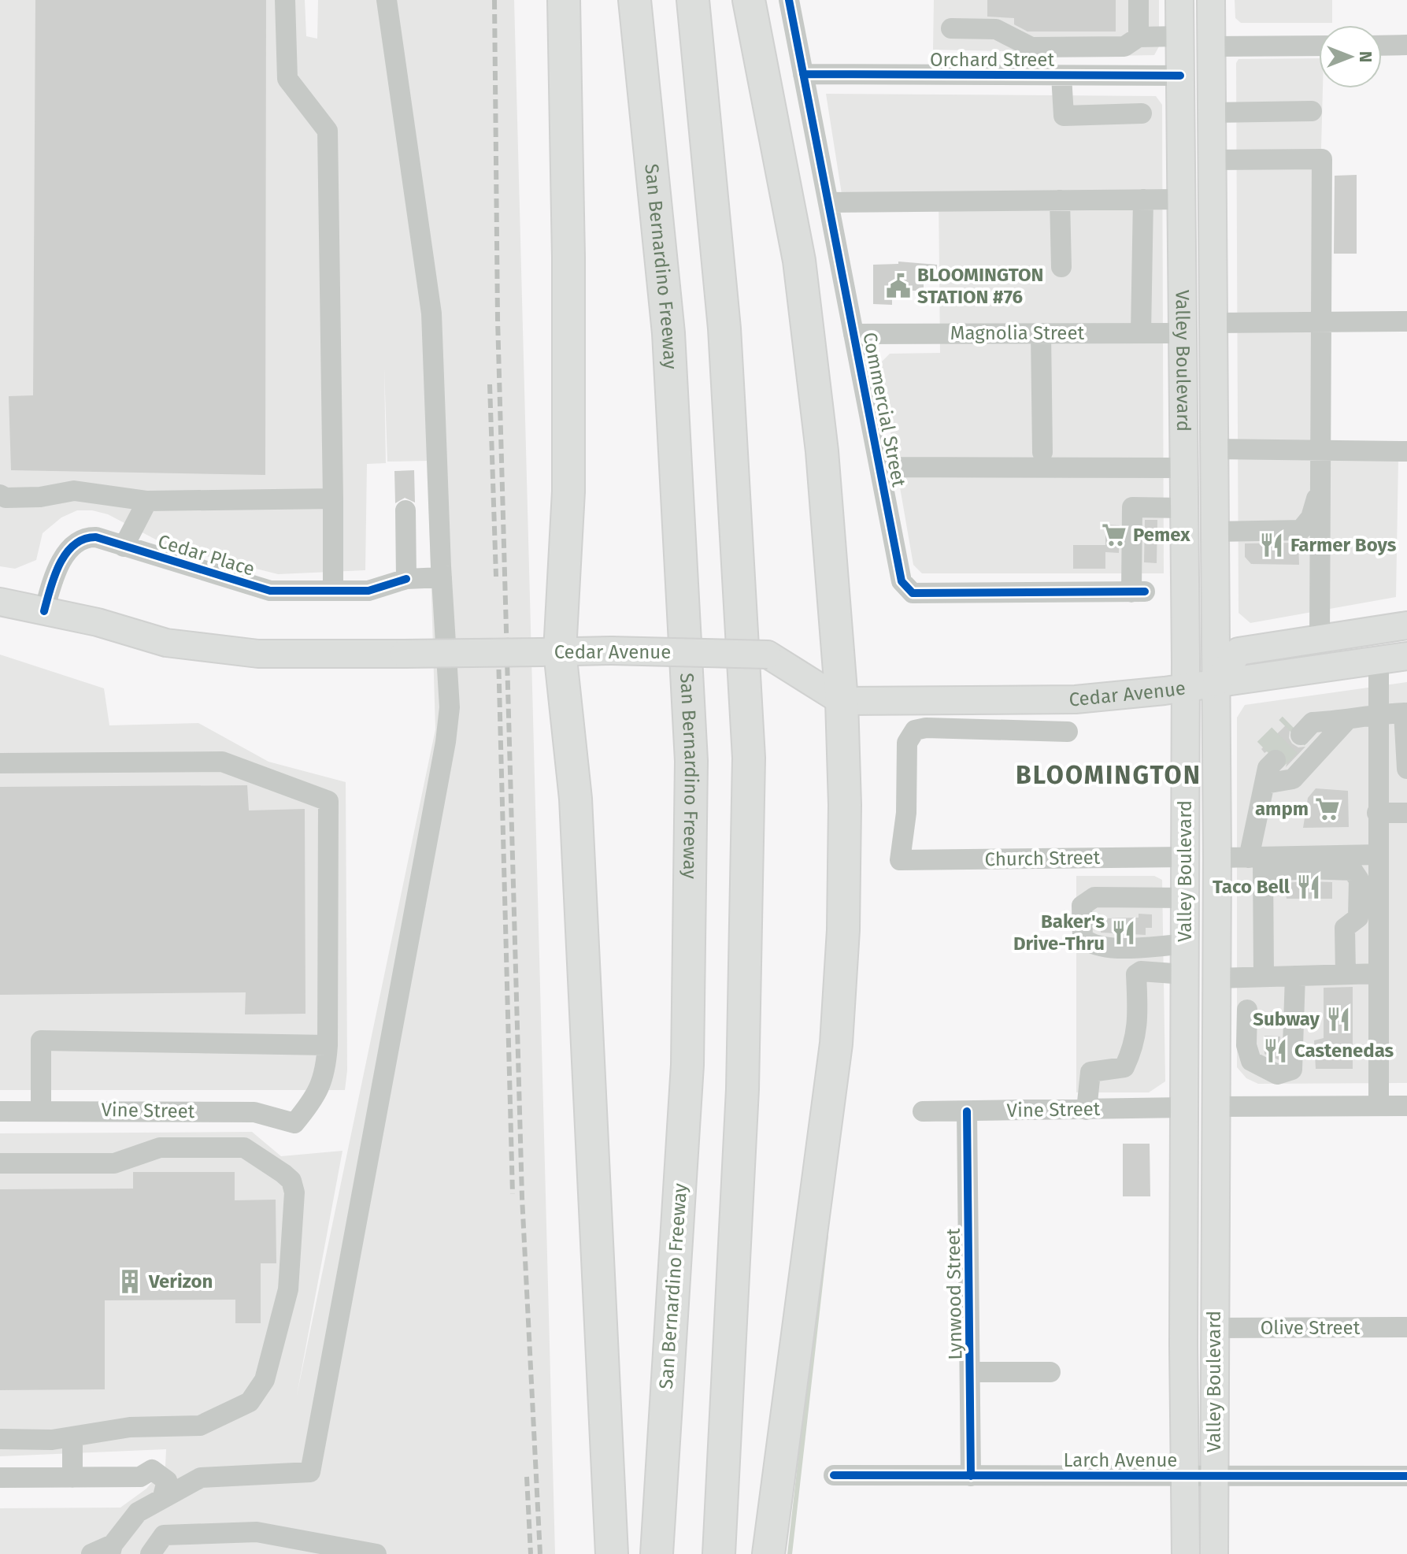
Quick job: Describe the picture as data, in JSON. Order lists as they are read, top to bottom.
{
  "streets": {
    "highway": ["San Bernardino Freeway"],
    "main road": ["Valley Boulevard", "Cedar Avenue"],
    "street": [
      "Orchard Street",
      "Magnolia Street",
      "Commercial Street",
      "Cedar Place",
      "Church Street",
      "Vine Street",
      "Lynwood Street",
      "Olive Street",
      "Larch Avenue"
    ]
  },
  "crossings": [
    ["Orchard Street", "Valley Boulevard"],
    ["Orchard Street", "Commercial Street"],
    ["Magnolia Street", "Valley Boulevard"],
    ["Magnolia Street", "Commercial Street"],
    ["Valley Boulevard", "Commercial Street"],
    ["Valley Boulevard", "Cedar Avenue"],
    ["Valley Boulevard", "Church Street"],
    ["Valley Boulevard", "Vine Street"],
    ["Valley Boulevard", "Olive Street"],
    ["Valley Boulevard", "Larch Avenue"],
    ["Cedar Place", "Cedar Avenue"],
    ["Vine Street", "Lynwood Street"],
    ["Lynwood Street", "Larch Avenue"]
  ],
  "districts": ["BLOOMINGTON"],
  "places": {
    "public building": ["BLOOMINGTON STATION #76"],
    "supermarket": ["Pemex", "ampm"],
    "restaurant": [
      "Farmer Boys",
      "Taco Bell",
      "Baker's Drive-Thru",
      "Subway",
      "Castenedas"
    ],
    "building": ["Verizon"]
  },
  "north": "right"
}
